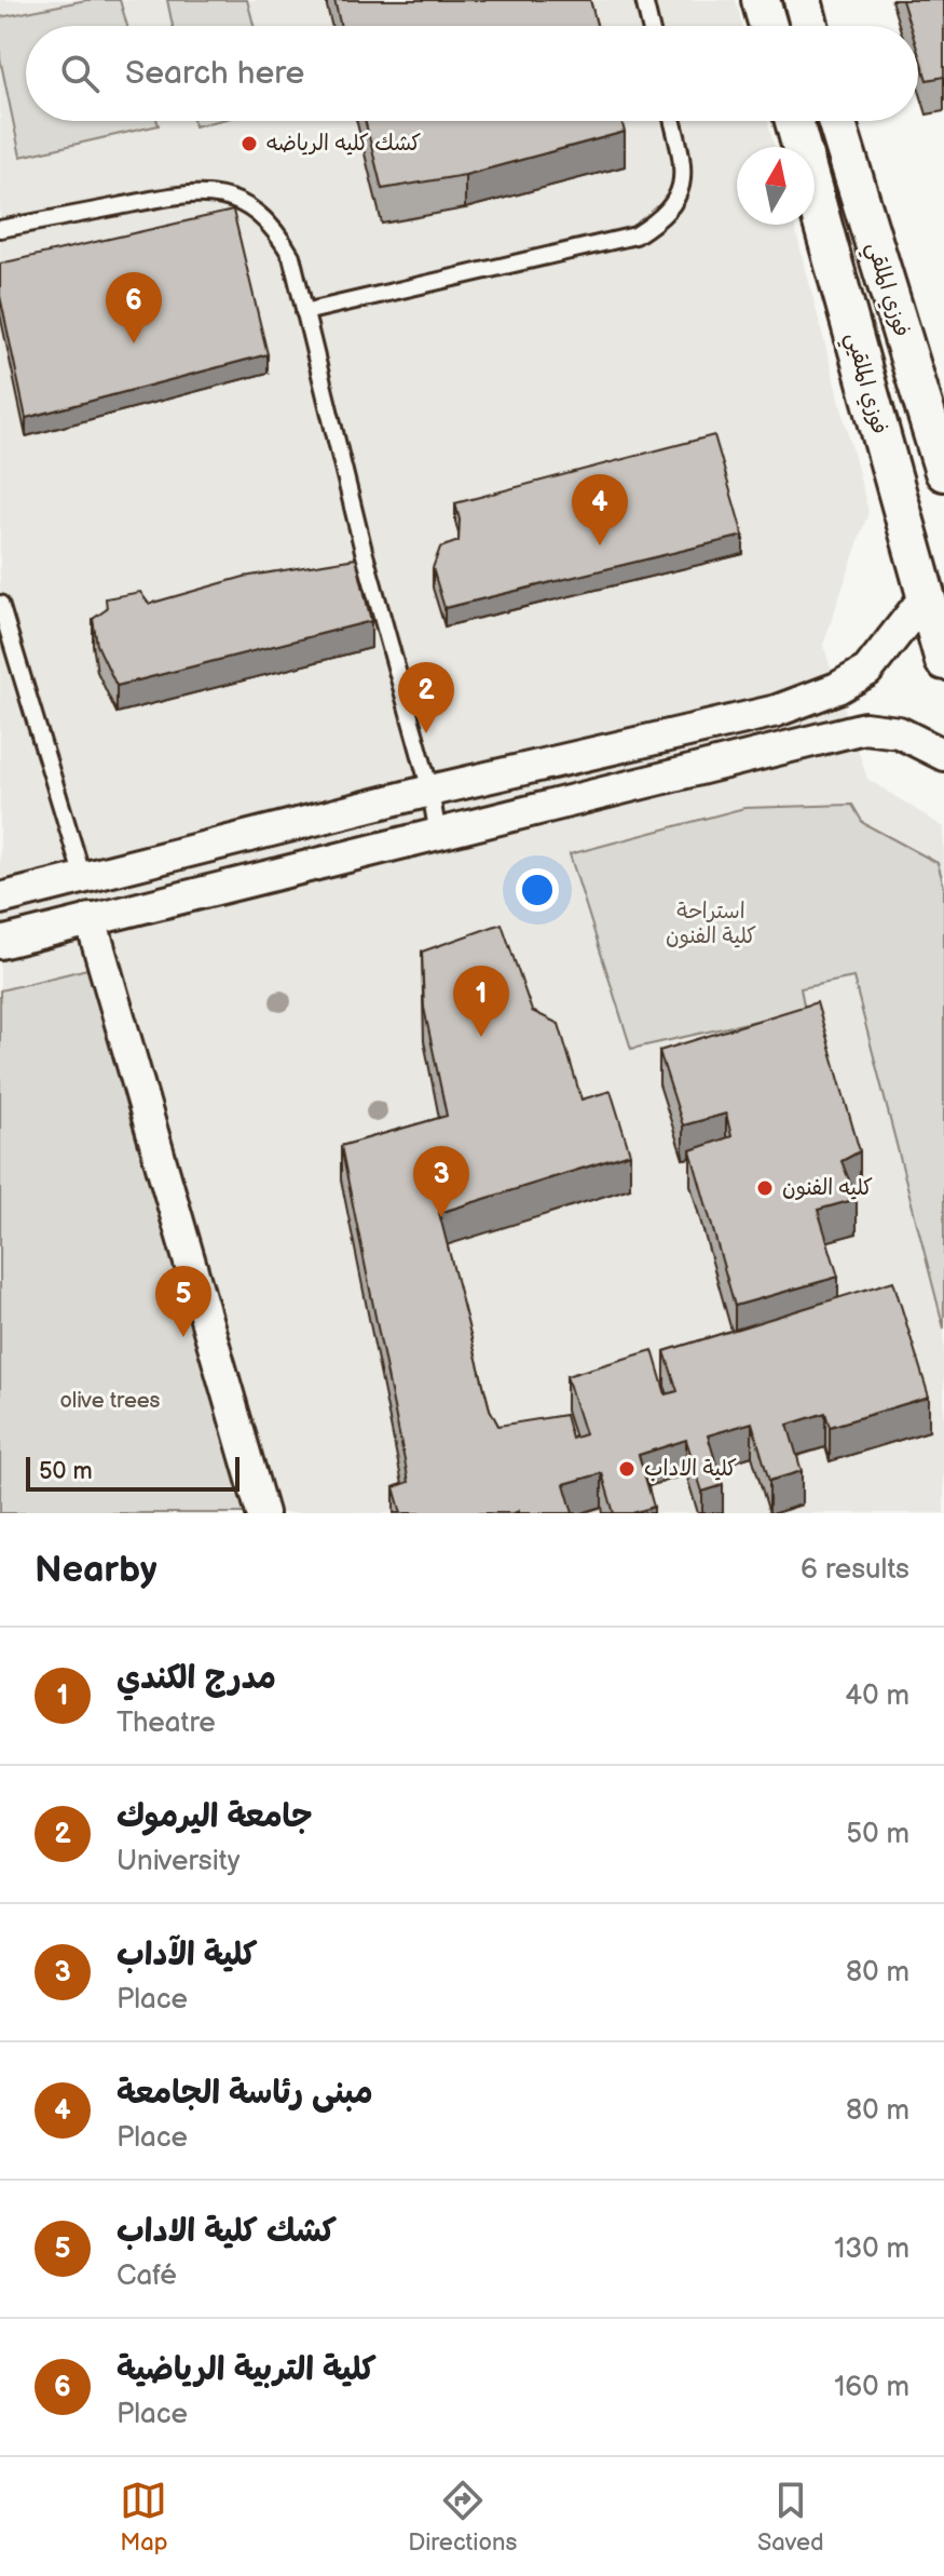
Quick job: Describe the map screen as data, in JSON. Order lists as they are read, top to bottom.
{
  "streets": {
    "street": ["فوزي الملقي", "فوزي الملقيي"]
  },
  "parks": ["استراحة كلية الفنون", "olive trees"],
  "places": ["كشك كليه الرياضه", "كليه الفنون", "كلية الاداب"],
  "scale_bar": "50 m",
  "north": "top",
  "page": {
    "search": "Search here",
    "pins": [
      "6",
      "4",
      "2",
      "1",
      "3",
      "5"
    ],
    "scale": "50 m",
    "heading": ["Nearby", "6 results"],
    "list": [
      {
        "mark": "1",
        "name": "مدرج الكندي",
        "note": "Theatre",
        "value": "40 m"
      },
      {
        "mark": "2",
        "name": "جامعة اليرموك",
        "note": "University",
        "value": "50 m"
      },
      {
        "mark": "3",
        "name": "كلية الآداب",
        "note": "Place",
        "value": "80 m"
      },
      {
        "mark": "4",
        "name": "مبنى رئاسة الجامعة",
        "note": "Place",
        "value": "80 m"
      },
      {
        "mark": "5",
        "name": "كشك كلية الاداب",
        "note": "Café",
        "value": "130 m"
      },
      {
        "mark": "6",
        "name": "كلية التربية الرياضية",
        "note": "Place",
        "value": "160 m"
      }
    ],
    "nav": ["Map", "Directions", "Saved"]
  }
}
